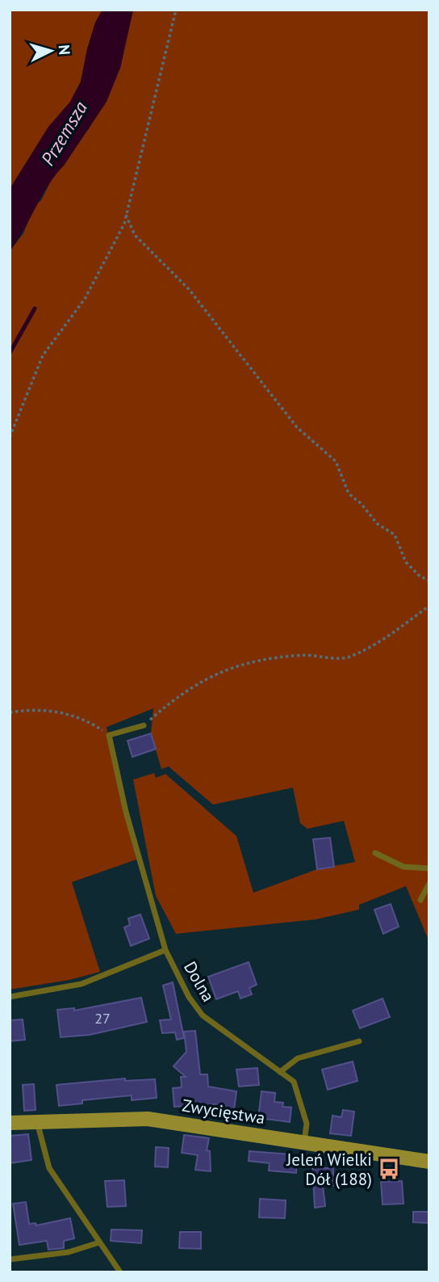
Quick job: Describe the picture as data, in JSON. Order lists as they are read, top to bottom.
{
  "streets": {
    "street": ["Zwycięstwa"],
    "lane": ["Dolna"]
  },
  "crossings": [
    ["Dolna", "Zwycięstwa"]
  ],
  "water": ["Przemsza"],
  "places": {
    "bus stop": ["Jeleń Wielki Dół (188)"]
  },
  "house_numbers": ["27"],
  "north": "right"
}
